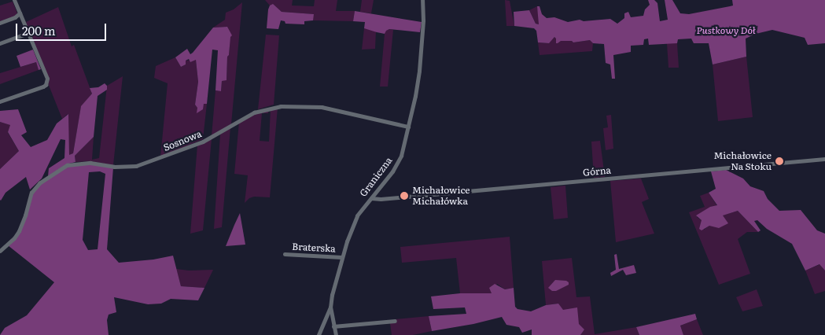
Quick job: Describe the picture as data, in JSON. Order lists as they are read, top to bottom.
{
  "streets": {
    "street": [
      "Sosnowa",
      "Górna",
      "Graniczna",
      "Braterska"
    ]
  },
  "crossings": [
    ["Sosnowa", "Graniczna"],
    ["Górna", "Graniczna"],
    ["Graniczna", "Braterska"]
  ],
  "parks": ["Pustkowy Dół"],
  "places": ["Michałowice Na Stoku", "Michałowice Michałówka"],
  "scale_bar": "200 m"
}
